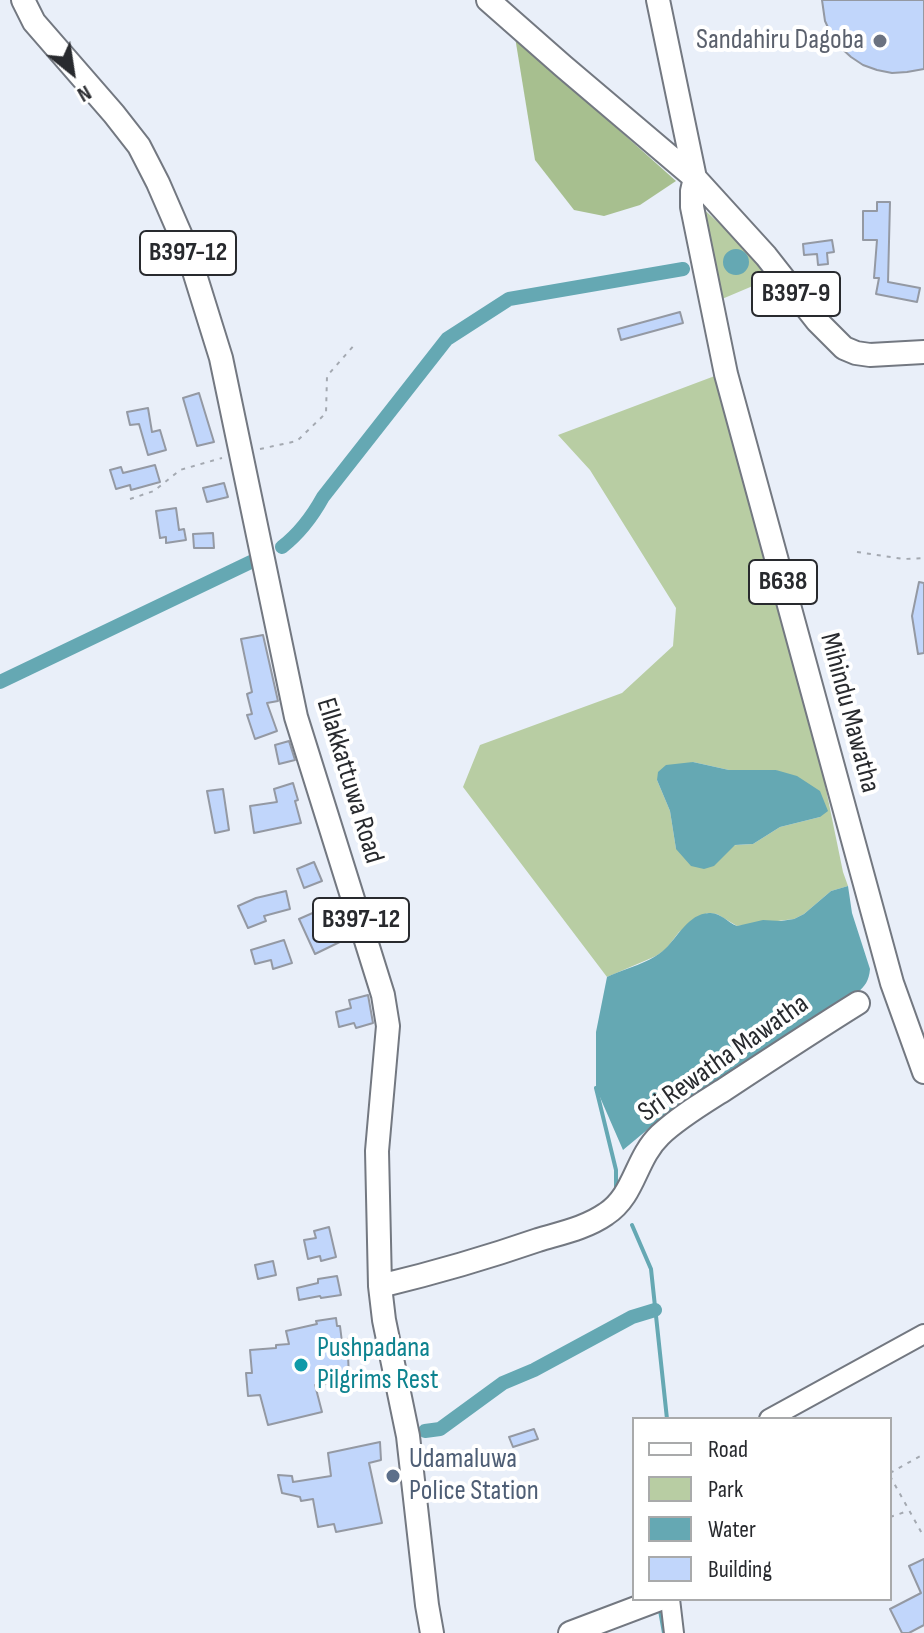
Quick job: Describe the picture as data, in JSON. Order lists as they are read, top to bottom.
{
  "streets": {
    "main road": [
      "B397-12",
      "B397-9",
      "B638",
      "Mihindu Mawatha",
      "Ellakkattuwa Road",
      "Sri Rewatha Mawatha"
    ]
  },
  "crossings": [
    ["B397-9", "B638"],
    ["B397-9", "Mihindu Mawatha"],
    ["B638", "Mihindu Mawatha"],
    ["Ellakkattuwa Road", "Sri Rewatha Mawatha"]
  ],
  "places": ["Sandahiru Dagoba", "Pushpadana Pilgrims Rest", "Udamaluwa Police Station"],
  "legend": [
    "Road",
    "Park",
    "Water",
    "Building"
  ],
  "north": "bottom right"
}
